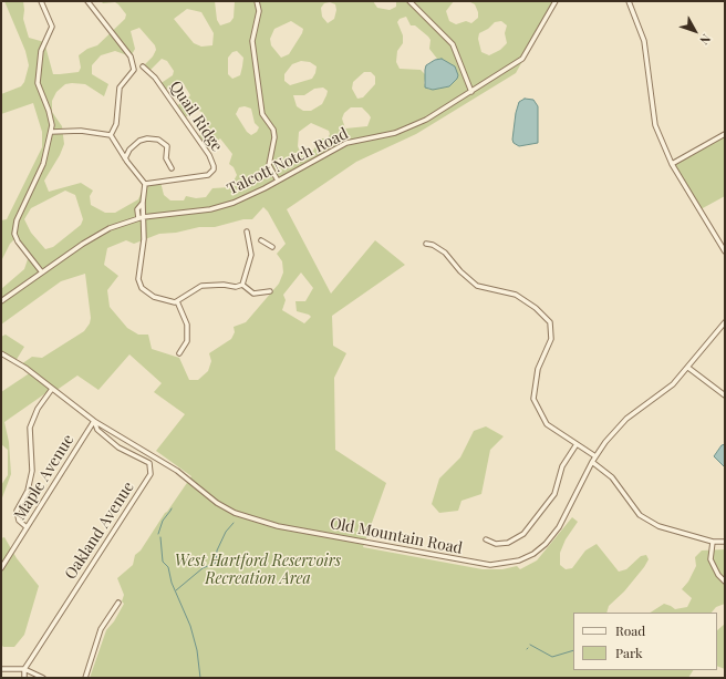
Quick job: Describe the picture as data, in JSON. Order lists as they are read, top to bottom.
{
  "streets": {
    "street": [
      "Quail Ridge",
      "Talcott Notch Road",
      "Maple Avenue",
      "Oakland Avenue",
      "Old Mountain Road"
    ]
  },
  "crossings": [
    ["Maple Avenue", "Oakland Avenue"],
    ["Maple Avenue", "Old Mountain Road"],
    ["Oakland Avenue", "Old Mountain Road"]
  ],
  "parks": ["West Hartford Reservoirs Recreation Area"],
  "legend": ["Road", "Park"],
  "north": "bottom right"
}
